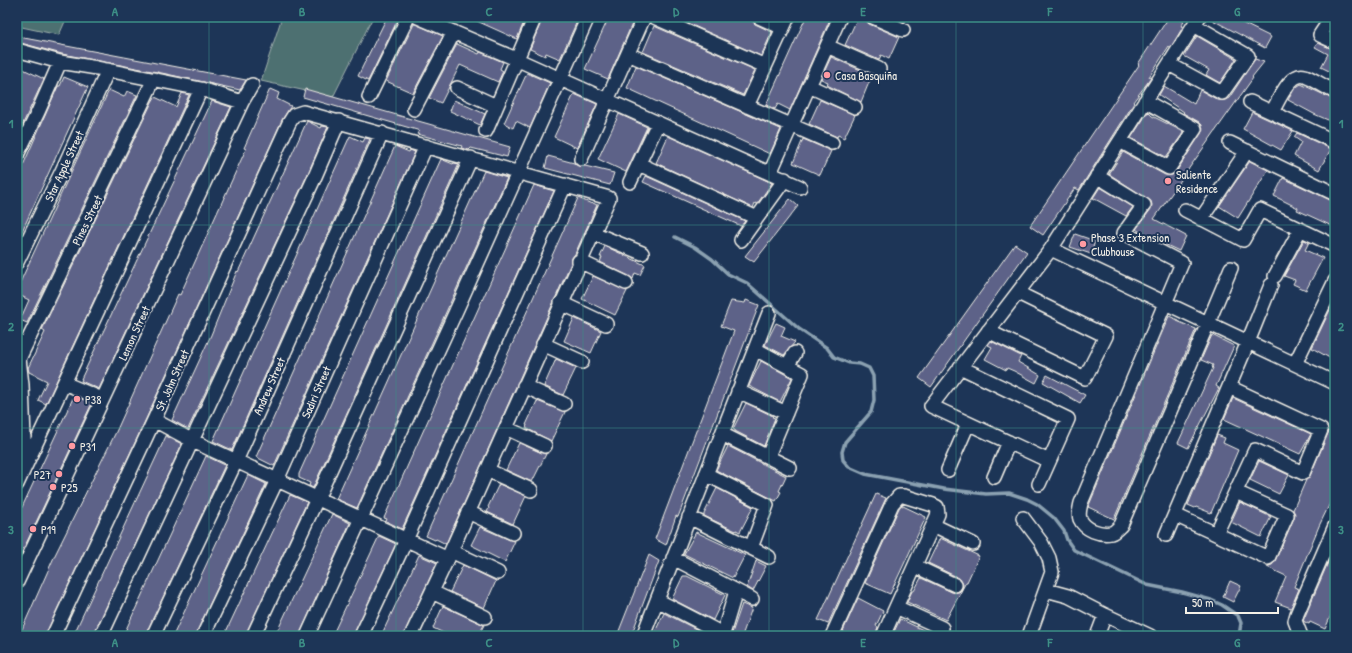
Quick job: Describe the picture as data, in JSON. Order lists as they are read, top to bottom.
{
  "streets": {
    "street": [
      "Star Apple Street",
      "Pines Street",
      "Lemon Street",
      "St. John Street",
      "Andrew Street",
      "Sadiri Street"
    ]
  },
  "places": [
    "Casa Basquiña",
    "Saliente Residence",
    "Phase 3 Extension Clubhouse",
    "P38",
    "P31",
    "P27",
    "P25",
    "P19"
  ],
  "scale_bar": "50 m",
  "grid": {
    "columns": [
      "A",
      "B",
      "C",
      "D",
      "E",
      "F",
      "G"
    ],
    "rows": ["1", "2", "3"]
  }
}
